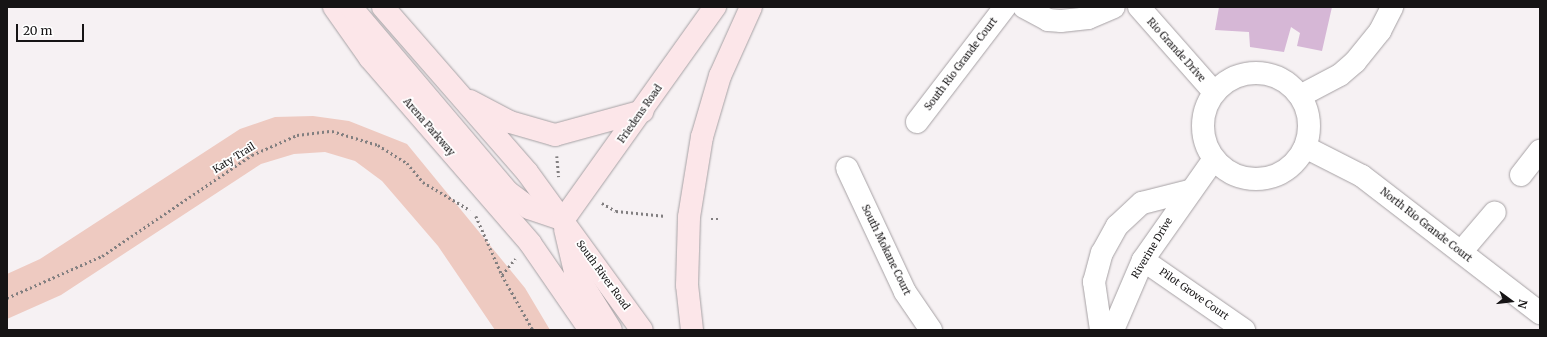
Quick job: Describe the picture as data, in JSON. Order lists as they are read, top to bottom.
{
  "streets": {
    "main road": ["Friedens Road", "Arena Parkway", "South River Road"],
    "street": [
      "Rio Grande Drive",
      "South Rio Grande Court",
      "North Rio Grande Court",
      "Riverine Drive",
      "South Mokane Court",
      "Pilot Grove Court"
    ],
    "path": ["Katy Trail"]
  },
  "crossings": [
    ["Rio Grande Drive", "North Rio Grande Court"],
    ["Rio Grande Drive", "Riverine Drive"],
    ["Friedens Road", "South River Road"],
    ["North Rio Grande Court", "Riverine Drive"],
    ["Riverine Drive", "Pilot Grove Court"]
  ],
  "scale_bar": "20 m",
  "north": "right"
}
